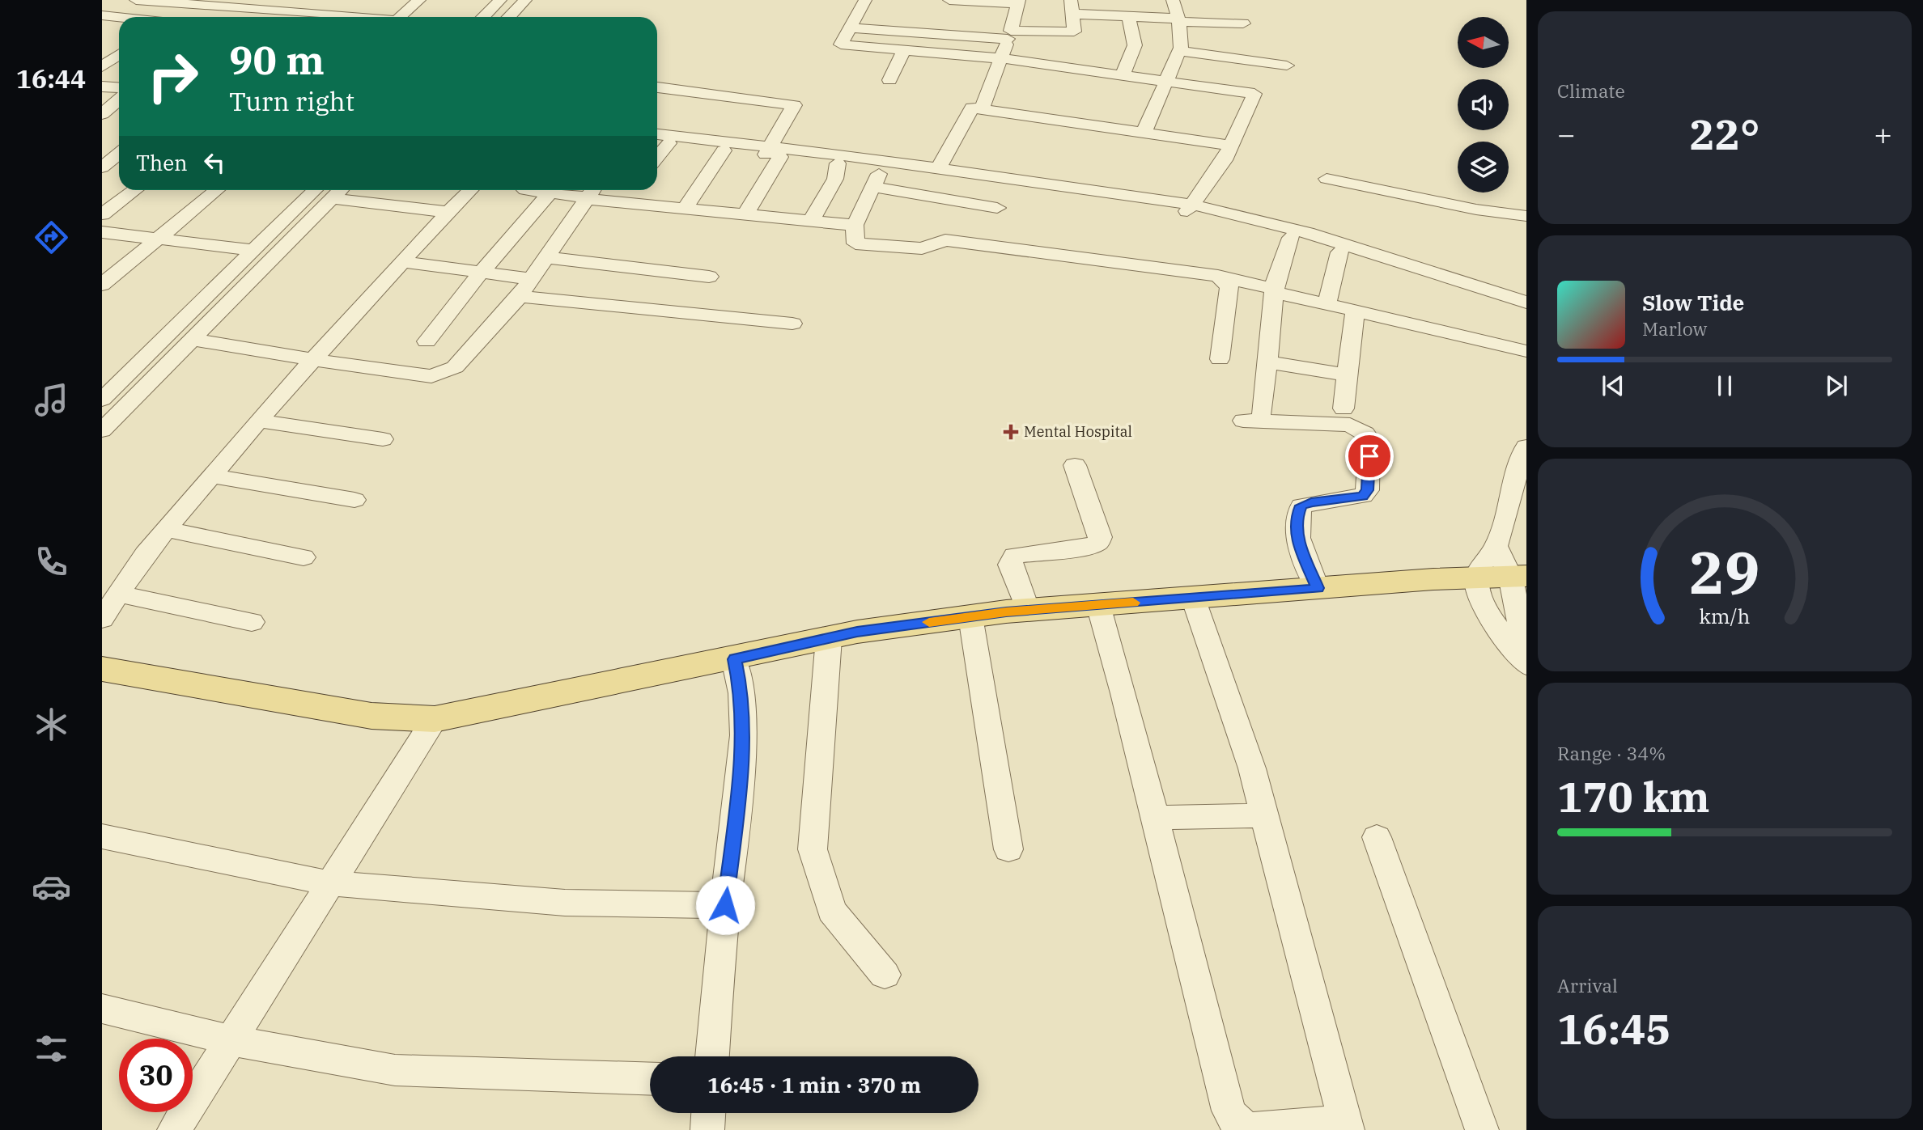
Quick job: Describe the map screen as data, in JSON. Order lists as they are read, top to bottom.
{
  "places": {
    "health": ["Mental Hospital"]
  },
  "north": "left",
  "page": {
    "tabs": "16:44",
    "tile": [
      "Climate",
      ["Range · 34%", "170 km"],
      ["Arrival", "16:45"]
    ],
    "turn": ["90 m", "Turn right"],
    "heat": ["−", "22°", "+"],
    "then": "Then",
    "song": ["Slow Tide", "Marlow"],
    "limit": "30",
    "trip": "16:45 · 1 min · 370 m",
    "gauge": ["29", "km/h"]
  }
}
